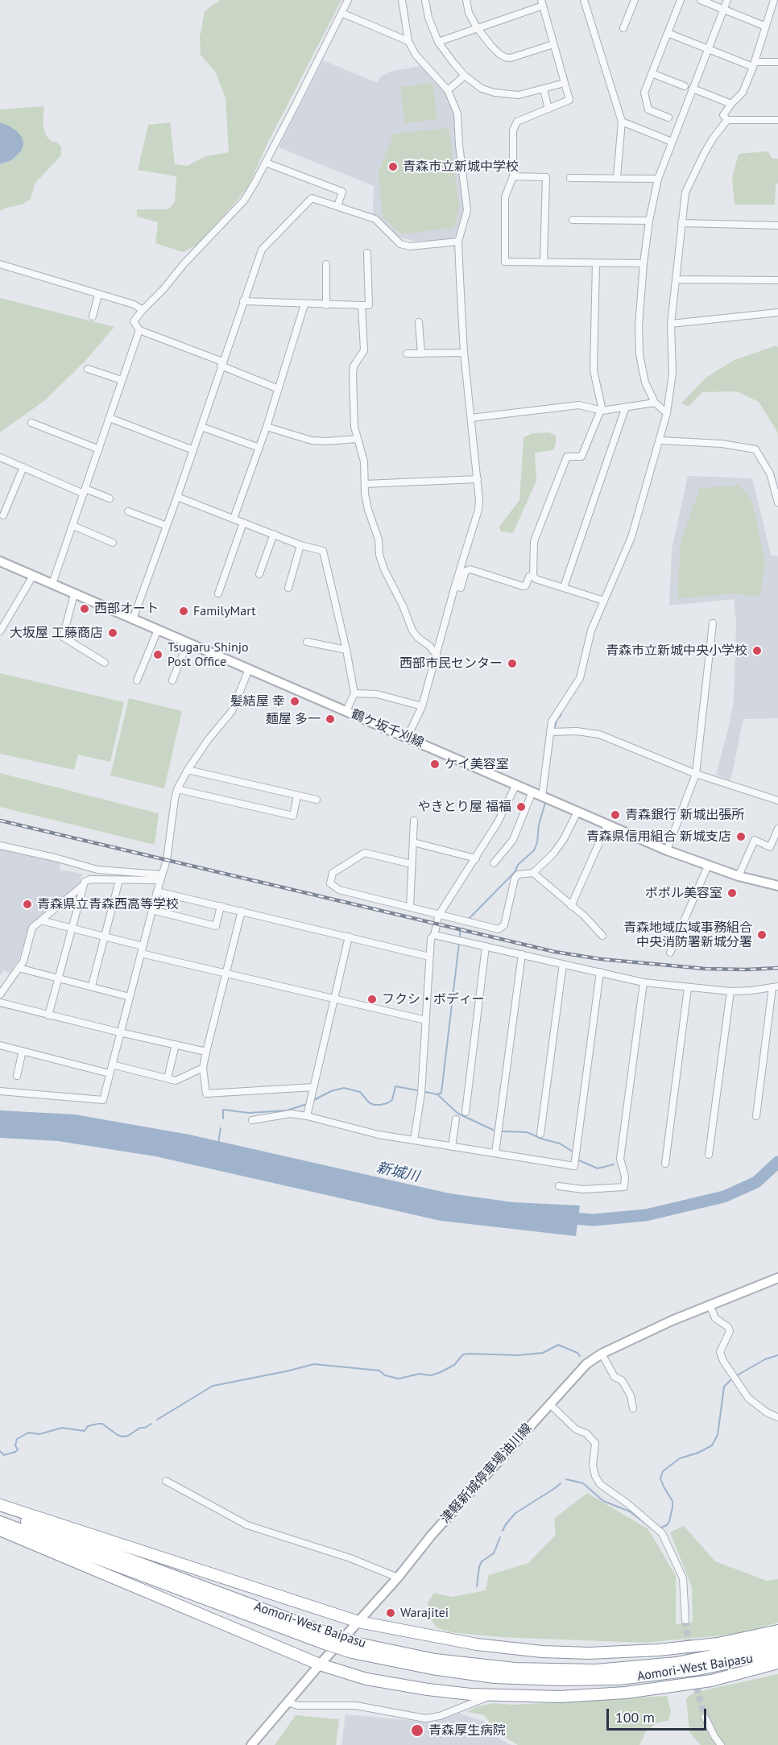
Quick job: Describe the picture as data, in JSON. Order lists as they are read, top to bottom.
{
  "streets": {
    "highway": ["Aomori-West Baipasu"],
    "main road": ["鶴ケ坂千刈線", "津軽新城停車場油川線"]
  },
  "water": ["新城川"],
  "places": [
    "青森市立新城中学校",
    "西部オート",
    "FamilyMart",
    "大坂屋 工藤商店",
    "青森市立新城中央小学校",
    "Tsugaru Shinjo Post Office",
    "西部市民センター",
    "髪結屋 幸",
    "麺屋 多一",
    "ケイ美容室",
    "やきとり屋 福福",
    "青森銀行 新城出張所",
    "青森県信用組合 新城支店",
    "ポポル美容室",
    "青森県立青森西高等学校",
    "青森地域広域事務組合 中央消防署新城分署",
    "フクシ・ボディー",
    "Warajitei",
    "青森厚生病院"
  ],
  "scale_bar": "100 m"
}
